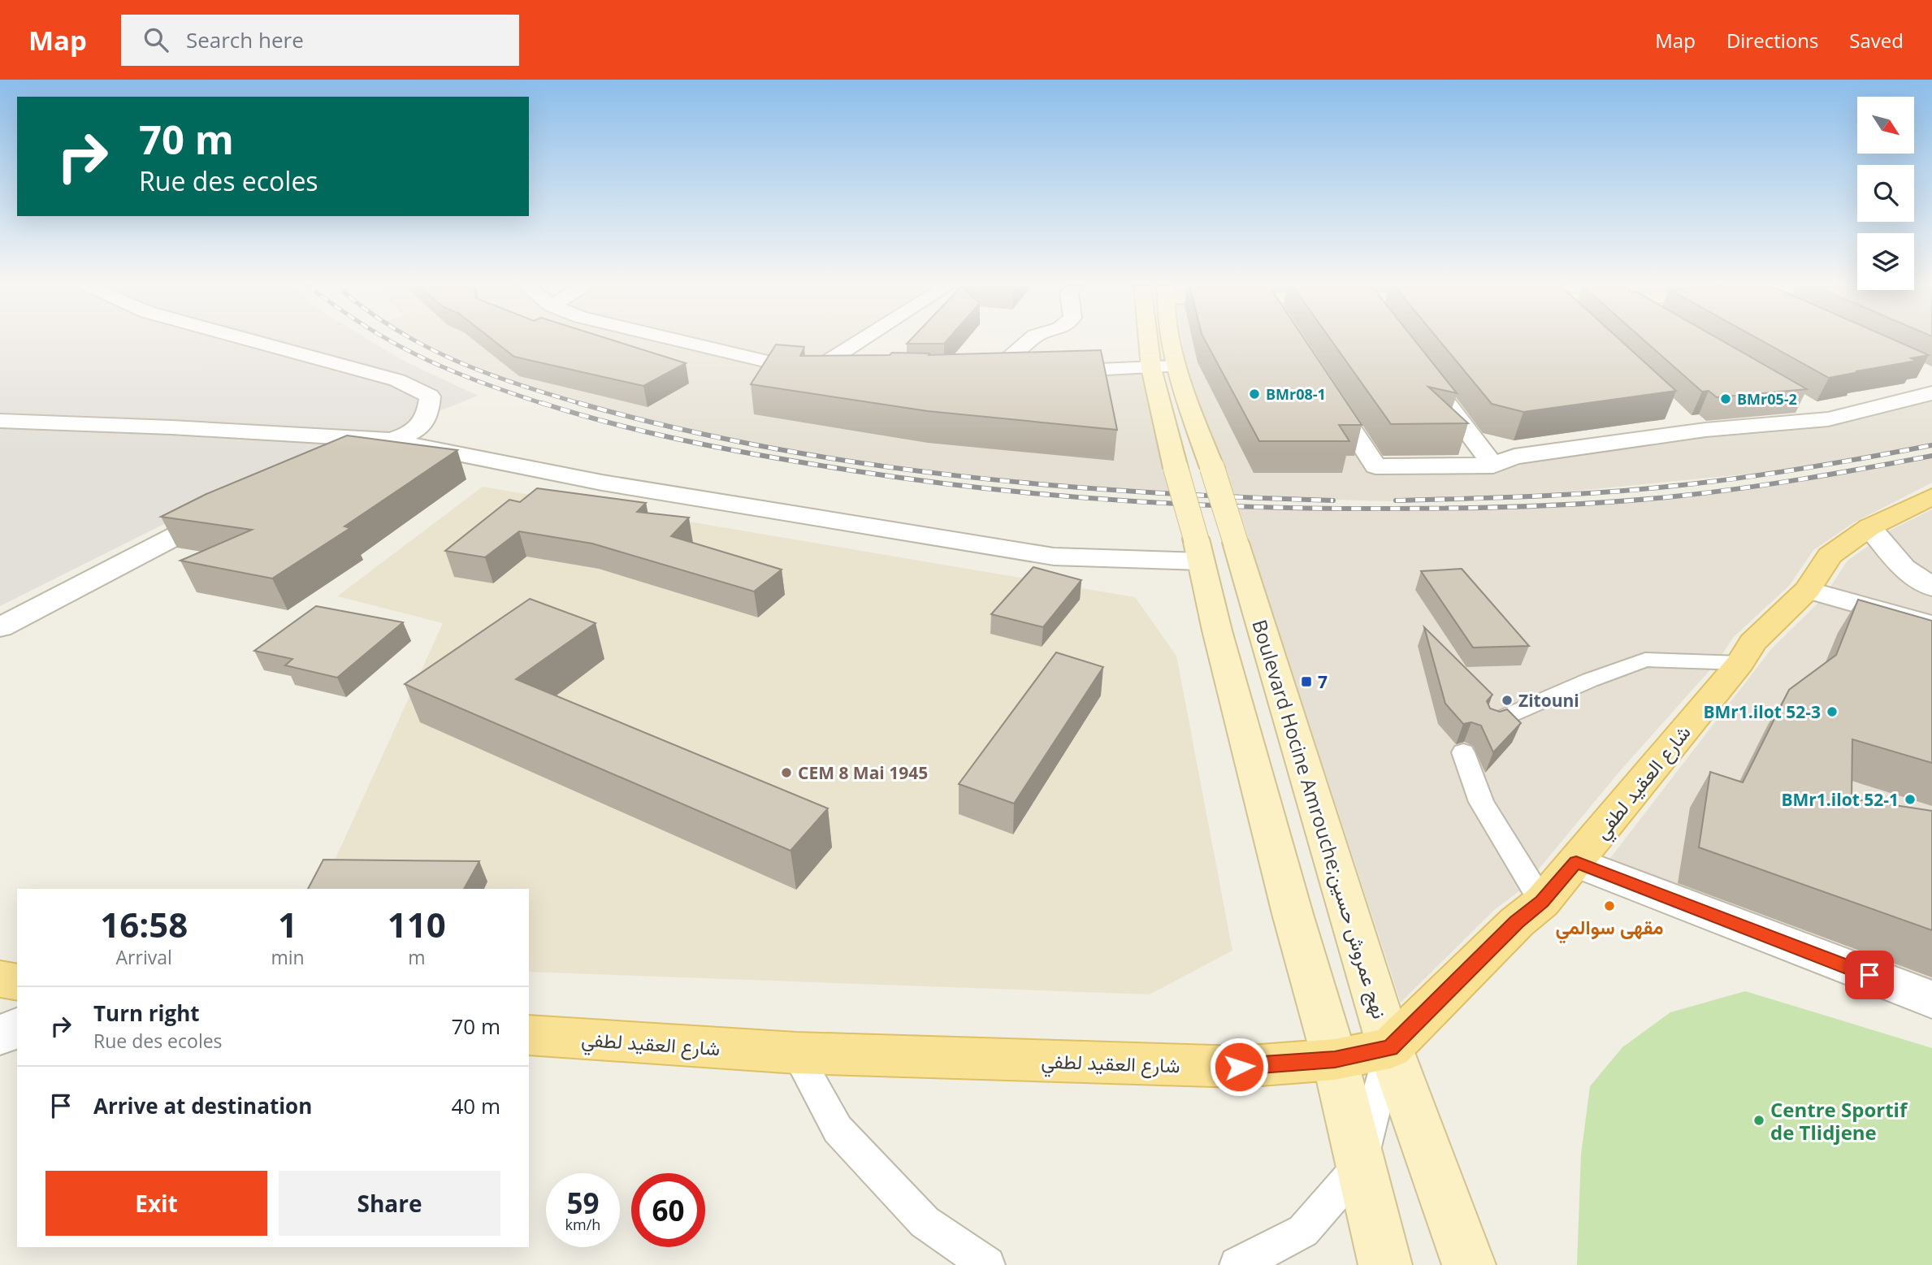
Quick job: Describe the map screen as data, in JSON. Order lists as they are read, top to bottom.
{
  "streets": {
    "main road": ["شارع العقيد لطفي", "Boulevard Hocine Amrouche;نهج عمروش حسين"]
  },
  "crossings": [
    ["شارع العقيد لطفي", "Boulevard Hocine Amrouche;نهج عمروش حسين"]
  ],
  "places": {
    "other": [
      "BMr08-1",
      "BMr05-2",
      "Zitouni",
      "BMr1.ilot 52-3",
      "CEM 8 Mai 1945",
      "BMr1.ilot 52-1",
      "مقهى سوالمي",
      "Centre Sportif de Tlidjene"
    ],
    "transit": ["7"]
  },
  "north": "bottom right",
  "page": {
    "header": "Map",
    "search": "Search here",
    "nav": ["Map", "Directions", "Saved"],
    "turn": ["70 m", "Rue des ecoles"],
    "eta": [
      "16:58",
      "Arrival",
      "1",
      "min",
      "110",
      "m"
    ],
    "list": [
      {
        "name": "Turn right",
        "note": "Rue des ecoles",
        "value": "70 m"
      },
      {
        "name": "Arrive at destination",
        "value": "40 m"
      }
    ],
    "buttons": ["Exit", "Share"],
    "speed": "59 km/h",
    "limit": "60"
  }
}
